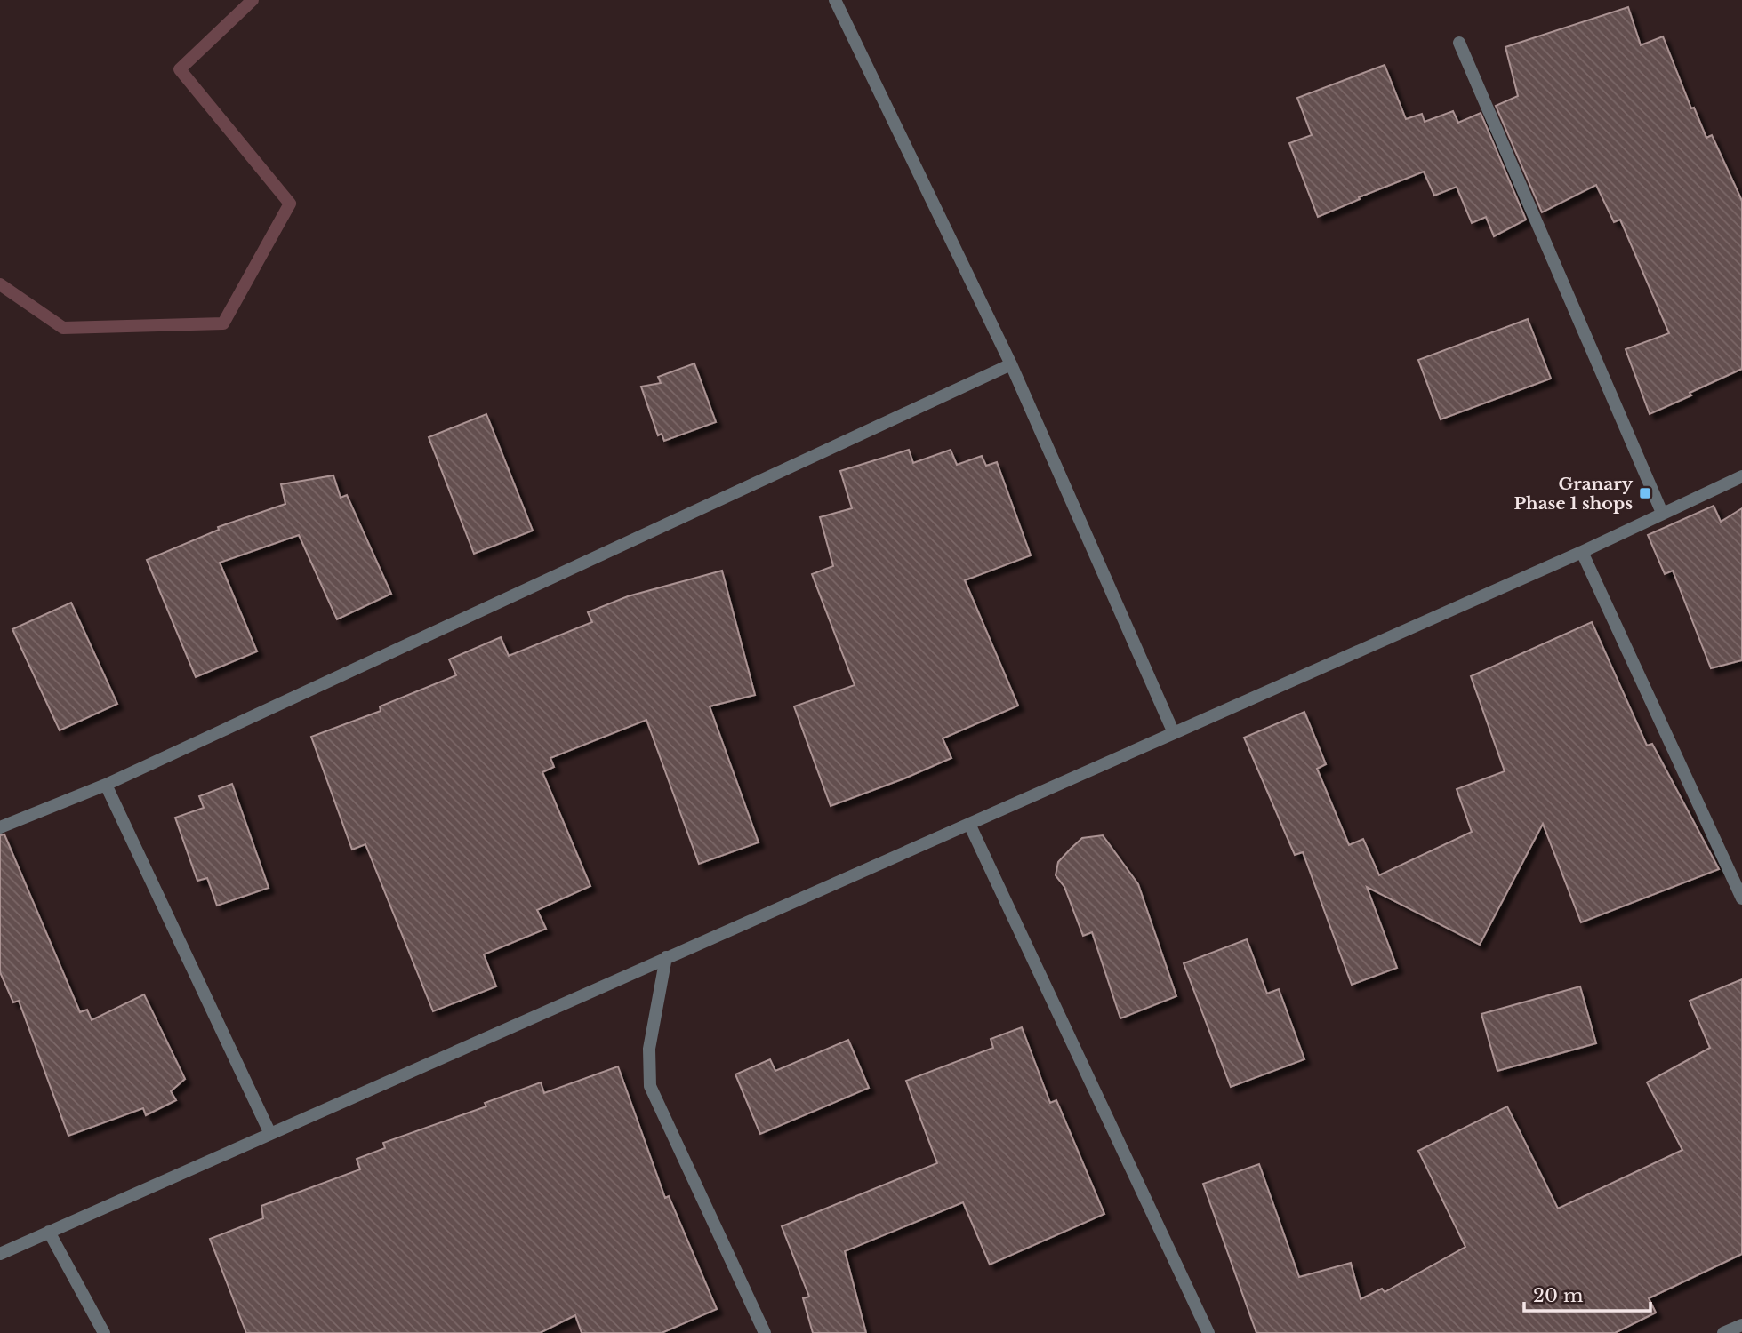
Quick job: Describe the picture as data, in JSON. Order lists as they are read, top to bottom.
{
  "places": {
    "transit": ["Granary Phase 1 shops"]
  },
  "scale_bar": "20 m"
}
